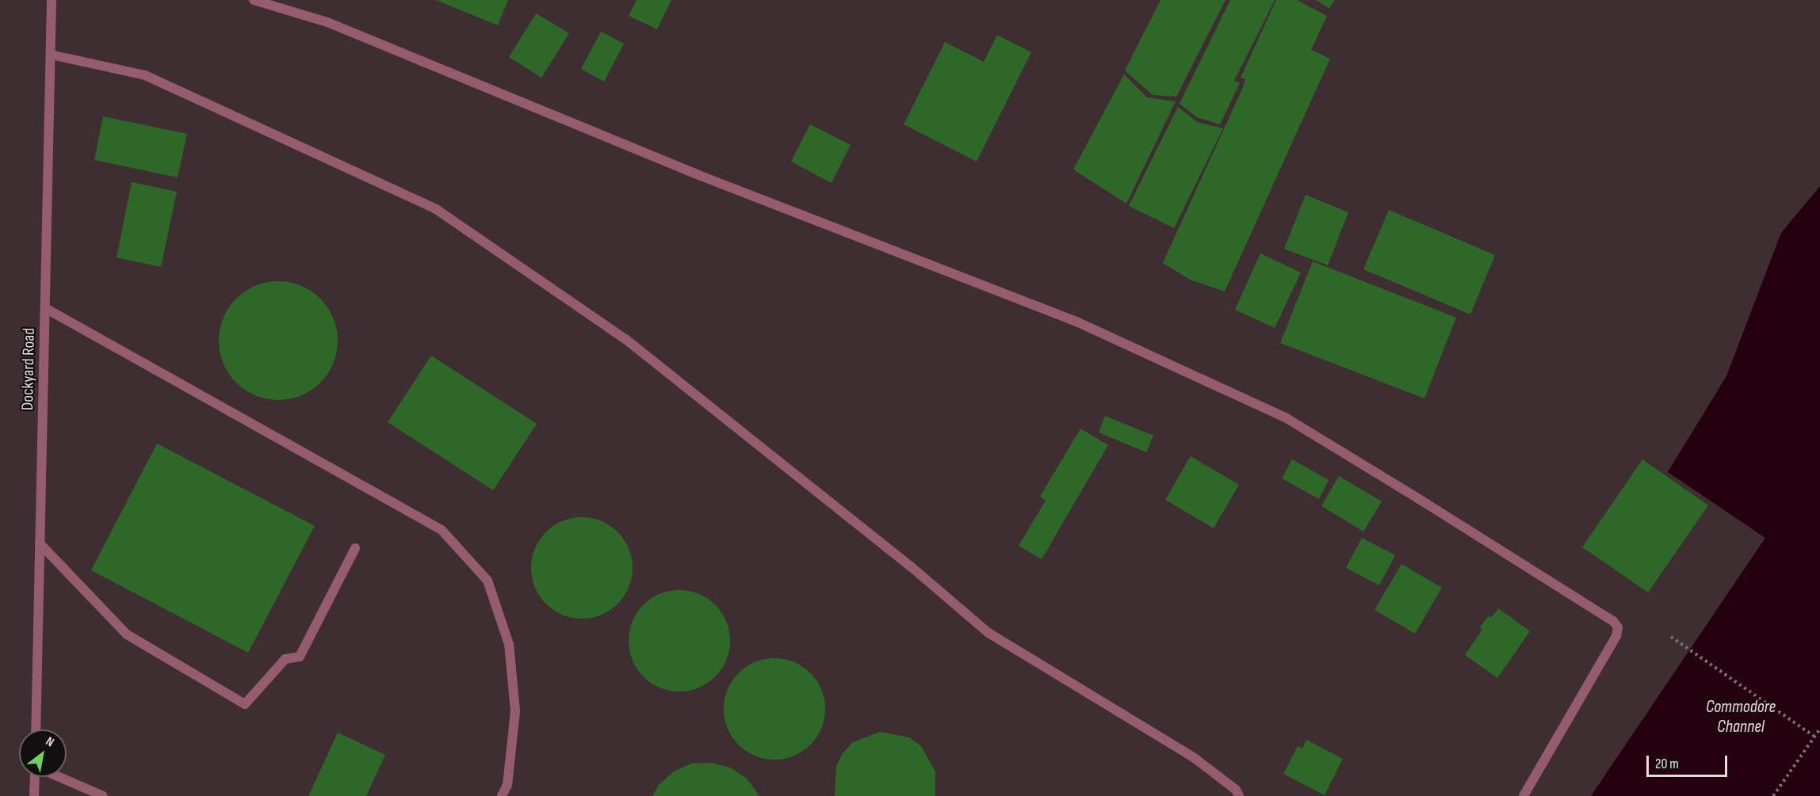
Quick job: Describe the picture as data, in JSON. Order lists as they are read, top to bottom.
{
  "streets": {
    "street": ["Dockyard Road"]
  },
  "water": ["Commodore Channel"],
  "scale_bar": "20 m",
  "north": "top right"
}
